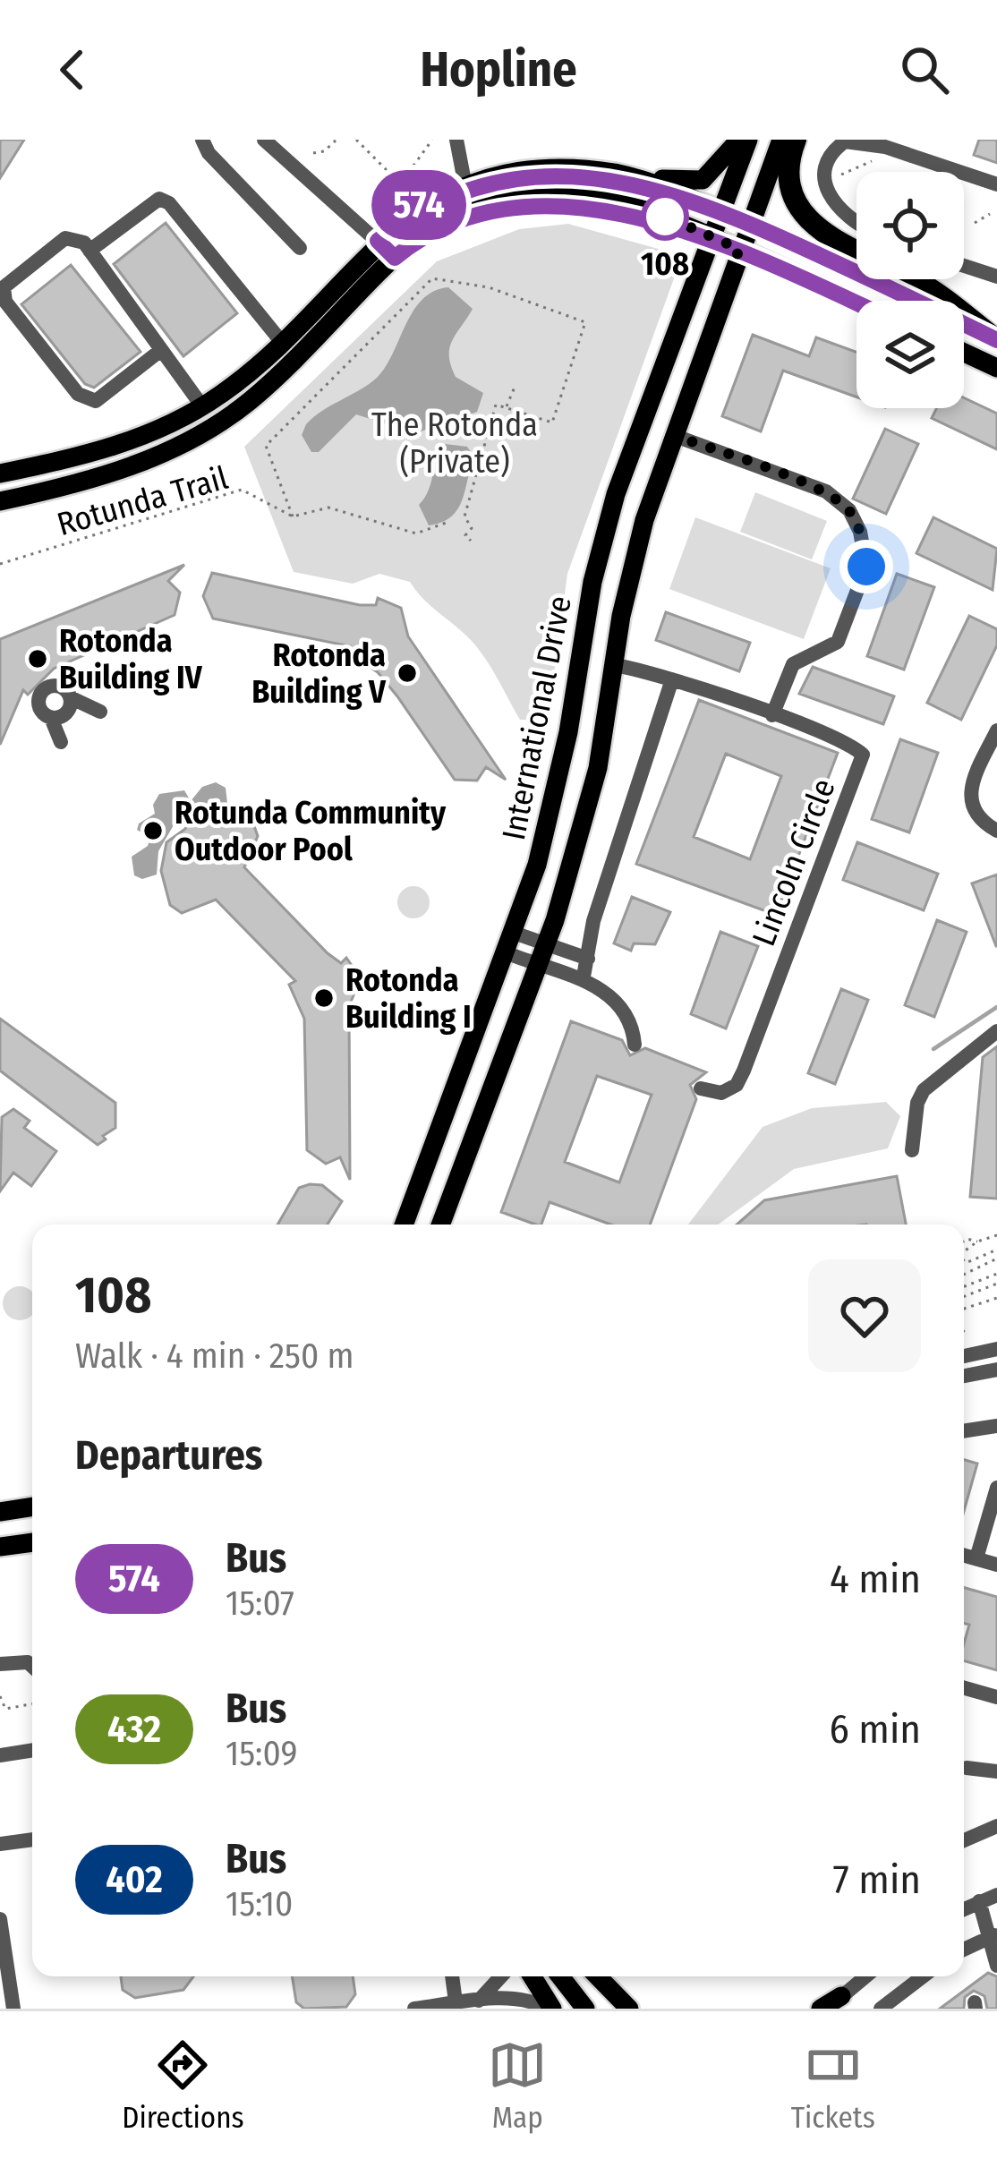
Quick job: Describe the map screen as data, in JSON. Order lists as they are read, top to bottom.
{
  "streets": {
    "main road": ["International Drive"],
    "street": ["Lincoln Circle"],
    "path": ["Rotunda Trail"]
  },
  "crossings": [
    ["International Drive", "Lincoln Circle"]
  ],
  "parks": ["The Rotonda (Private)"],
  "places": [
    "108",
    "Rotonda Building IV",
    "Rotonda Building V",
    "Rotunda Community Outdoor Pool",
    "Rotonda Building I"
  ],
  "lines": ["bus line 574"],
  "page": {
    "header": "Hopline",
    "on_map": "574",
    "heading": [
      ["108", "Walk · 4 min · 250 m"],
      "Departures"
    ],
    "list": [
      {
        "mark": "574",
        "name": "Bus",
        "note": "15:07",
        "value": "4 min"
      },
      {
        "mark": "432",
        "name": "Bus",
        "note": "15:09",
        "value": "6 min"
      },
      {
        "mark": "402",
        "name": "Bus",
        "note": "15:10",
        "value": "7 min"
      }
    ],
    "tabs": ["Directions", "Map", "Tickets"]
  }
}
